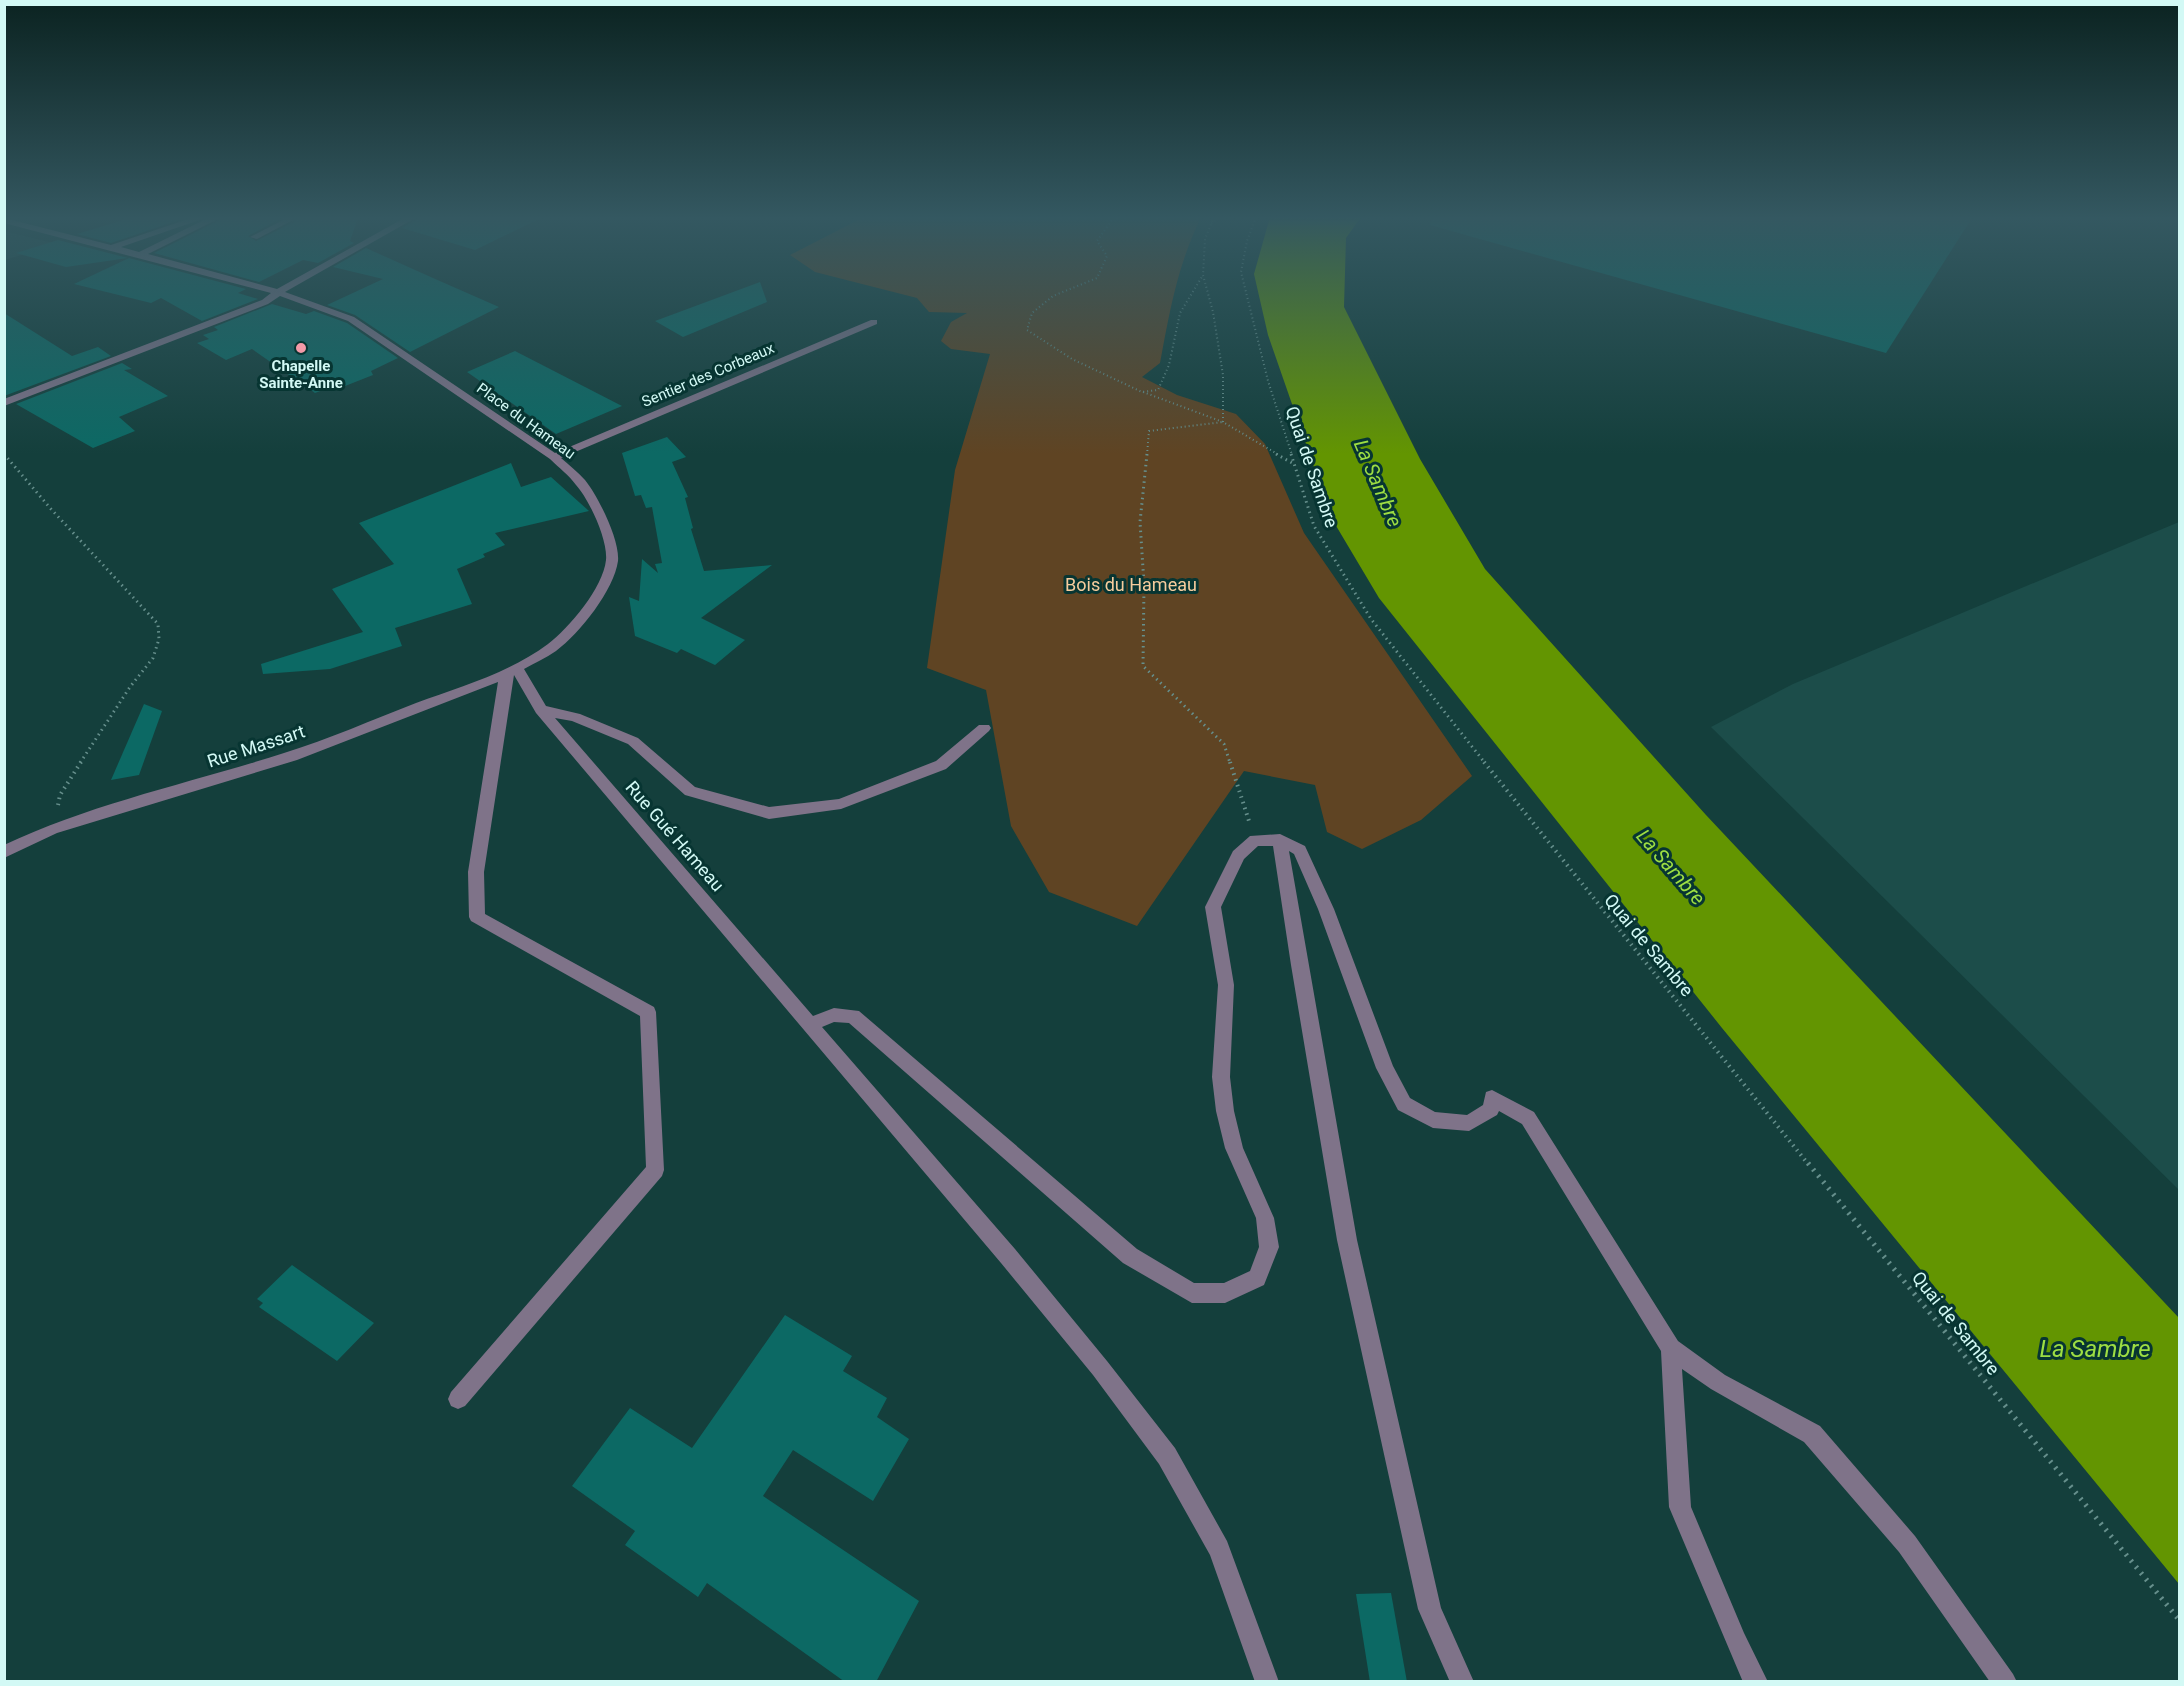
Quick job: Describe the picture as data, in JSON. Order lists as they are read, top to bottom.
{
  "streets": {
    "street": [
      "Sentier des Corbeaux",
      "Place du Hameau",
      "Rue Massart",
      "Rue Gué Hameau"
    ],
    "path": ["Quai de Sambre"]
  },
  "crossings": [
    ["Sentier des Corbeaux", "Place du Hameau"],
    ["Place du Hameau", "Rue Massart"],
    ["Place du Hameau", "Rue Gué Hameau"],
    ["Rue Massart", "Rue Gué Hameau"]
  ],
  "water": ["La Sambre"],
  "parks": ["Bois du Hameau"],
  "places": ["Chapelle Sainte-Anne"]
}
